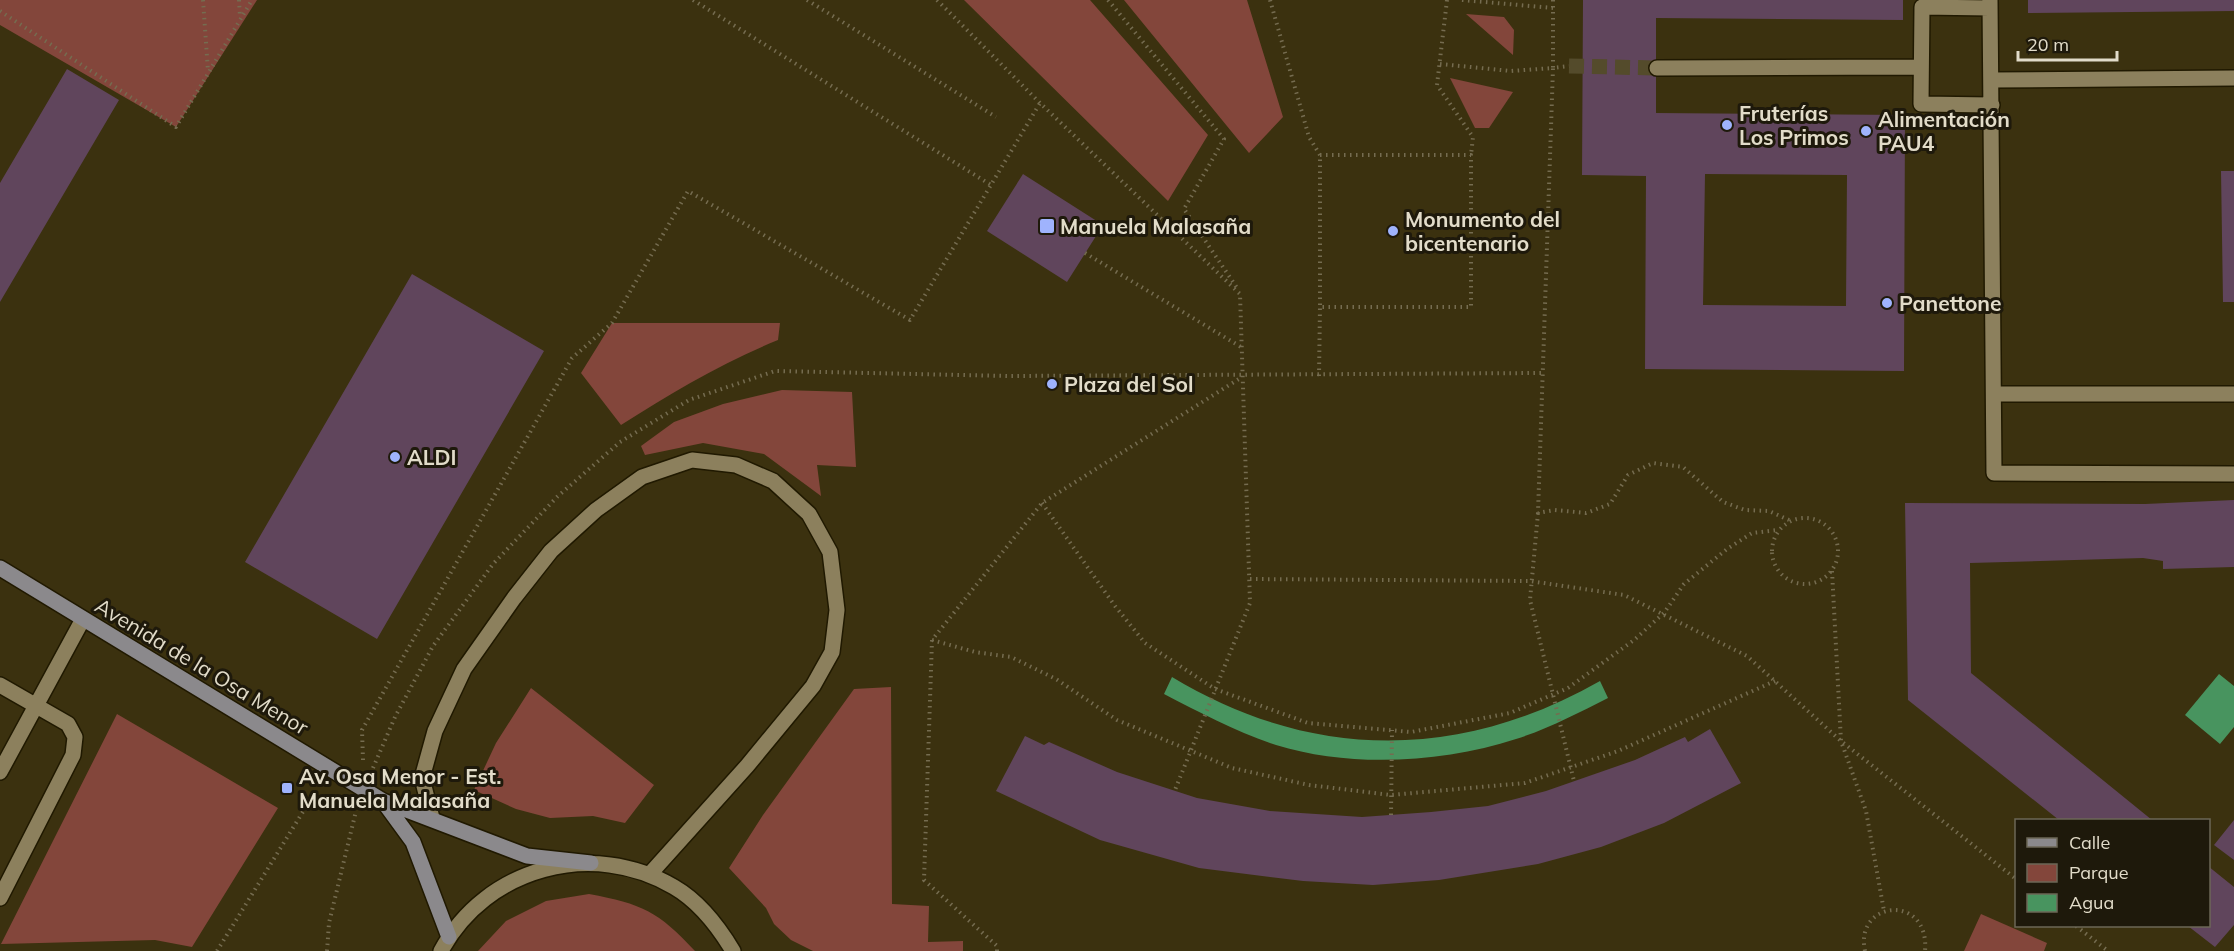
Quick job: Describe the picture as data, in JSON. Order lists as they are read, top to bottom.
{
  "streets": {
    "street": ["Avenida de la Osa Menor"]
  },
  "places": {
    "other": [
      "Fruterías Los Primos",
      "Alimentación PAU4",
      "Monumento del bicentenario",
      "Panettone",
      "Plaza del Sol",
      "ALDI"
    ],
    "transit": ["Manuela Malasaña", "Av. Osa Menor - Est. Manuela Malasaña"]
  },
  "legend": ["Calle", "Parque", "Agua"],
  "scale_bar": "20 m"
}
